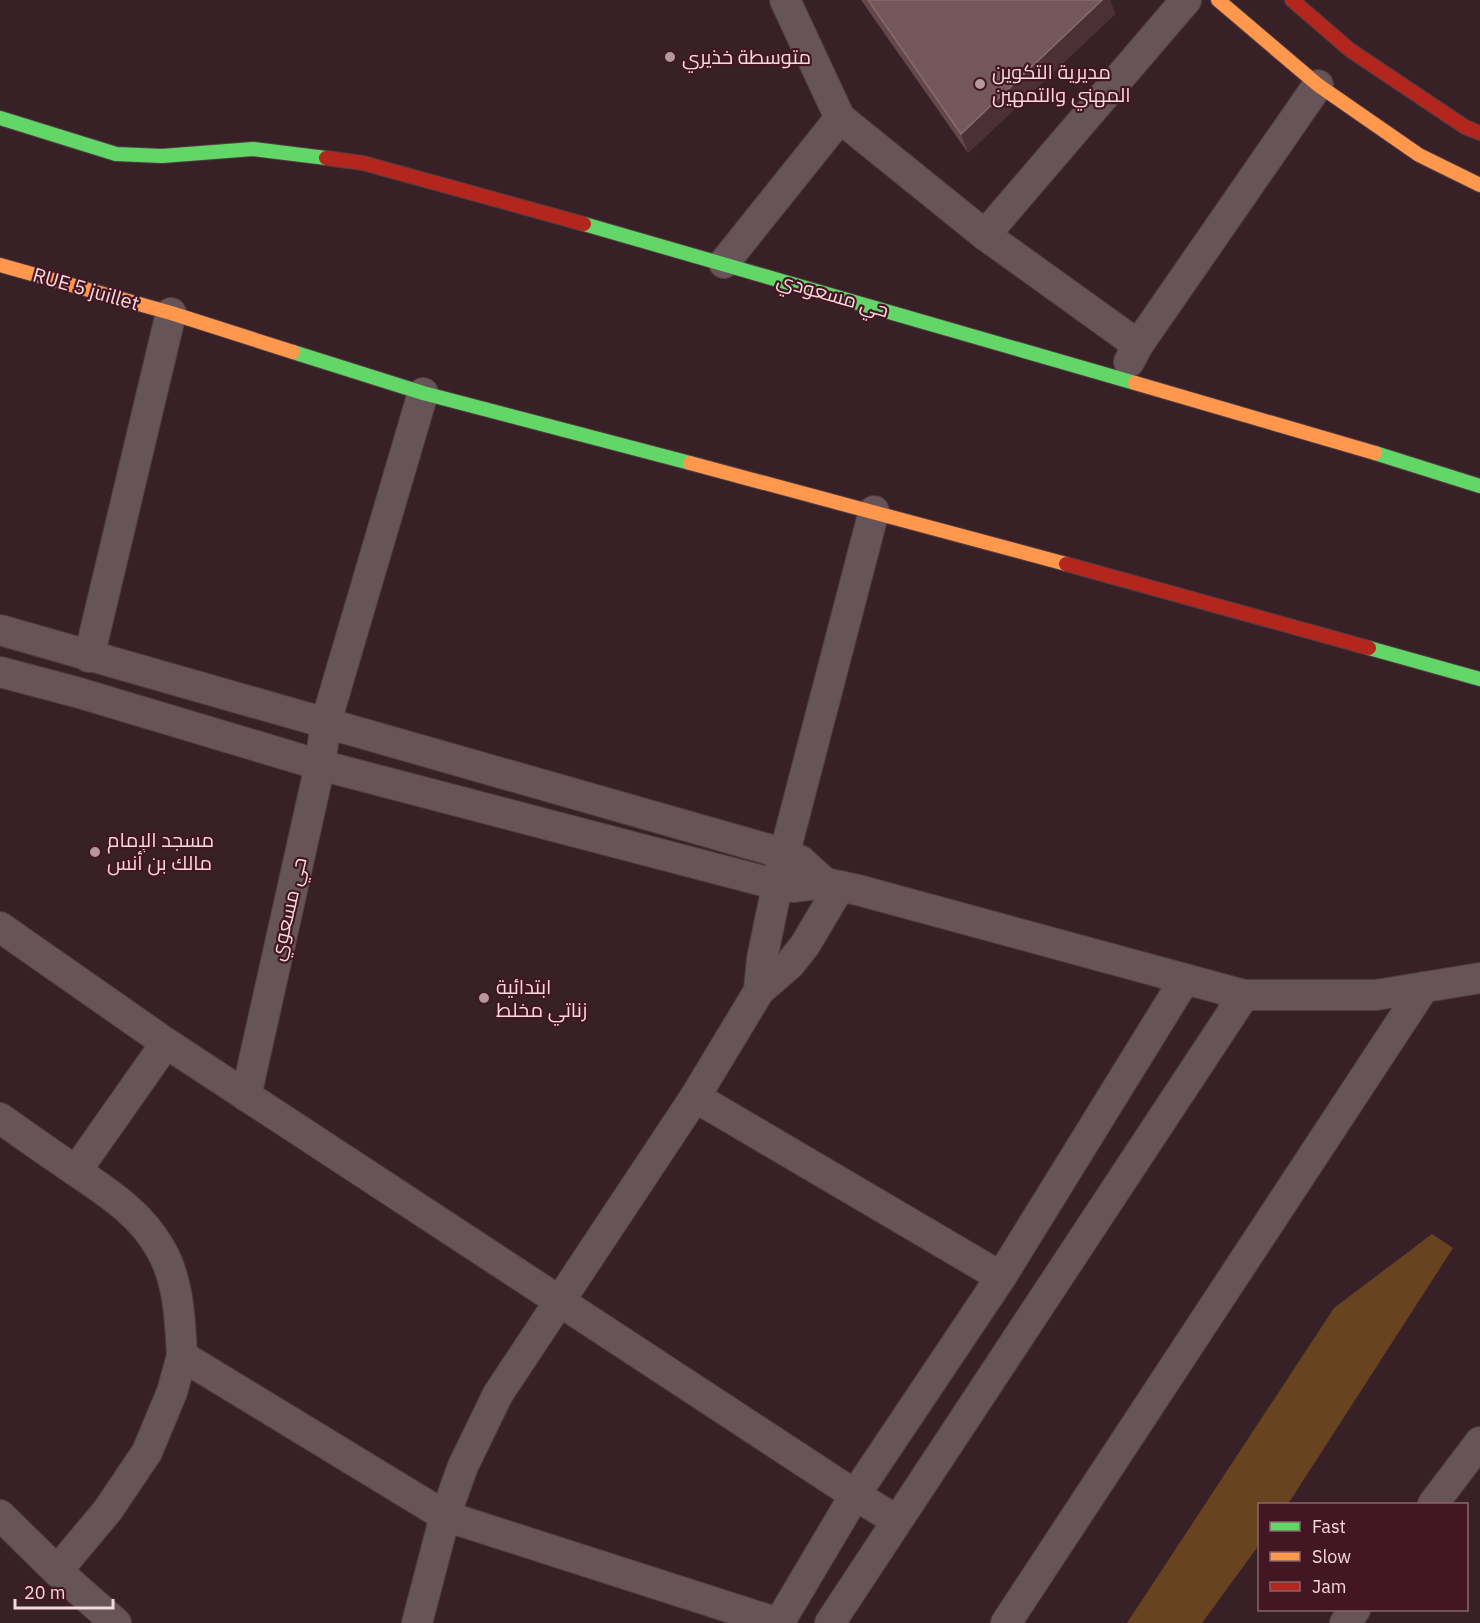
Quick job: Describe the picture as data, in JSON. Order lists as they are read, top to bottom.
{
  "streets": {
    "street": ["RUE 5 juillet", "حي مسعودي", "حي مسعوي"]
  },
  "crossings": [
    ["RUE 5 juillet", "حي مسعوي"]
  ],
  "places": [
    "متوسطة خذيري",
    "مديرية التكوين المهني والتمهين",
    "مسجد الإمام مالك بن أنس",
    "ابتدائية زناتي مخلط"
  ],
  "legend": ["Fast", "Slow", "Jam"],
  "scale_bar": "20 m"
}
